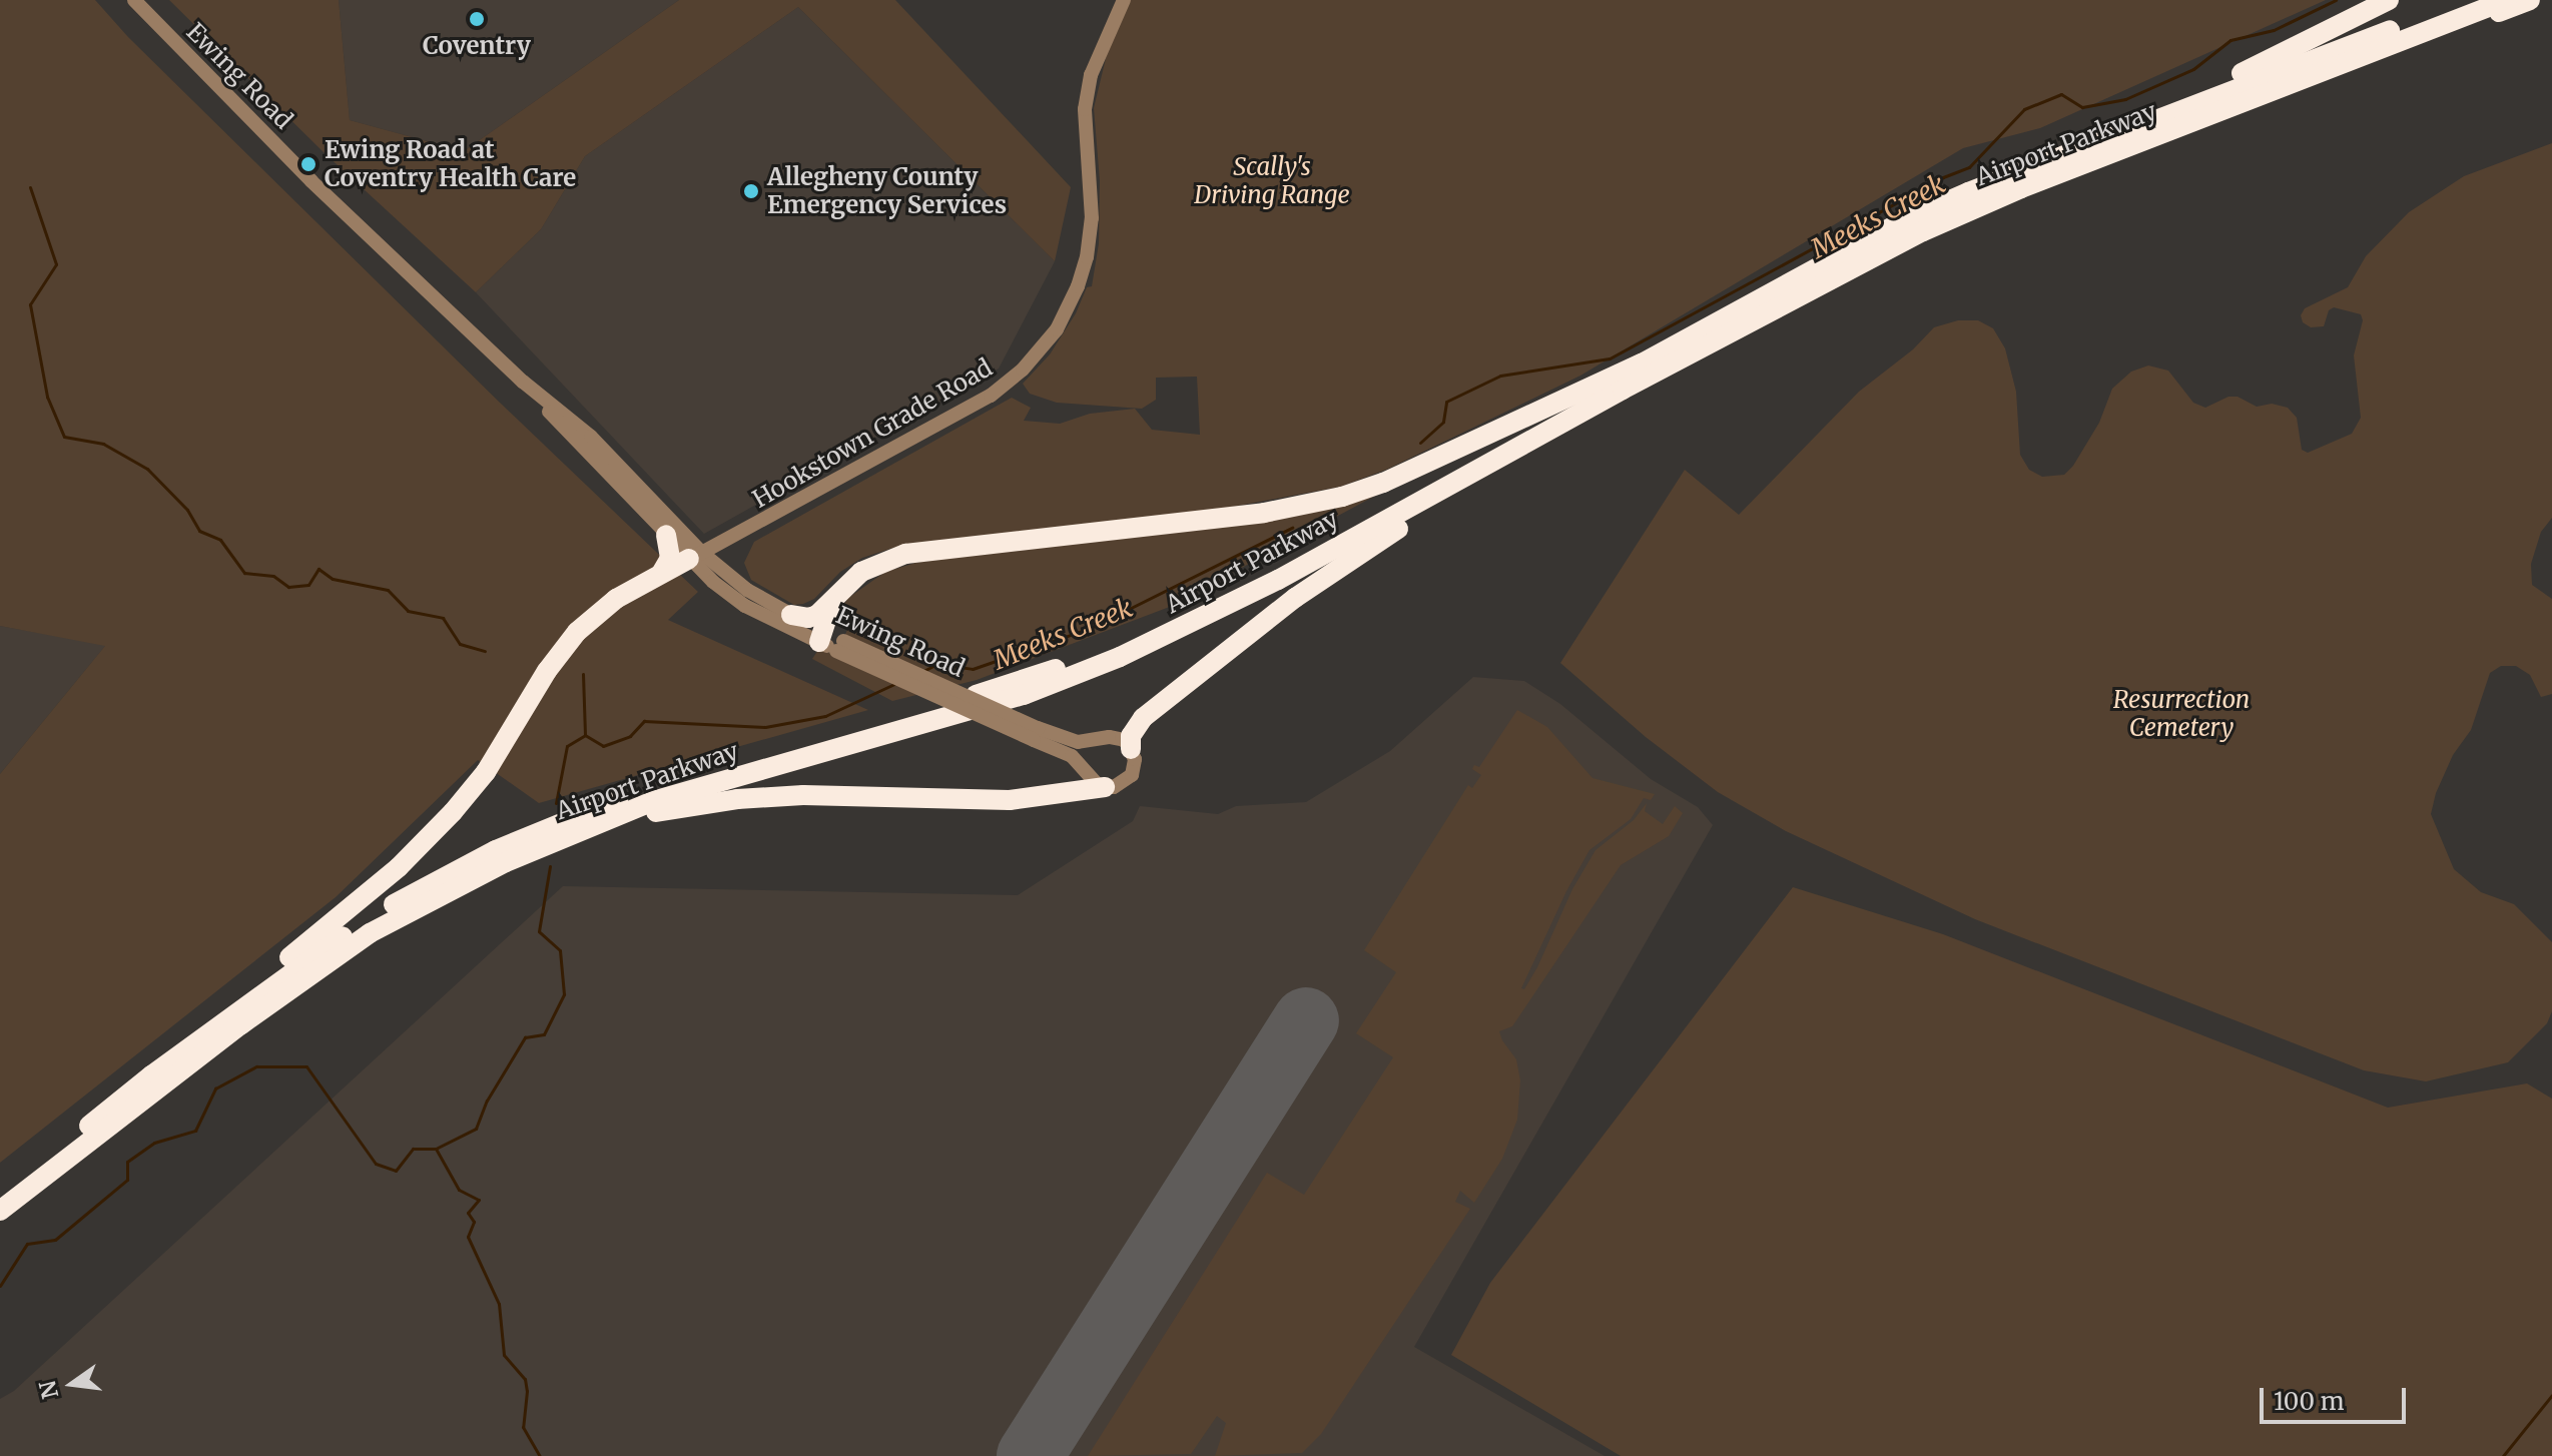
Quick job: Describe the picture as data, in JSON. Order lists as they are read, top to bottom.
{
  "streets": {
    "highway": ["Airport Parkway"],
    "street": ["Ewing Road", "Hookstown Grade Road"]
  },
  "crossings": [
    ["Ewing Road", "Hookstown Grade Road"]
  ],
  "water": ["Meeks Creek"],
  "parks": ["Scally's Driving Range", "Resurrection Cemetery"],
  "places": ["Coventry", "Ewing Road at Coventry Health Care", "Allegheny County Emergency Services"],
  "scale_bar": "100 m",
  "north": "left"
}
